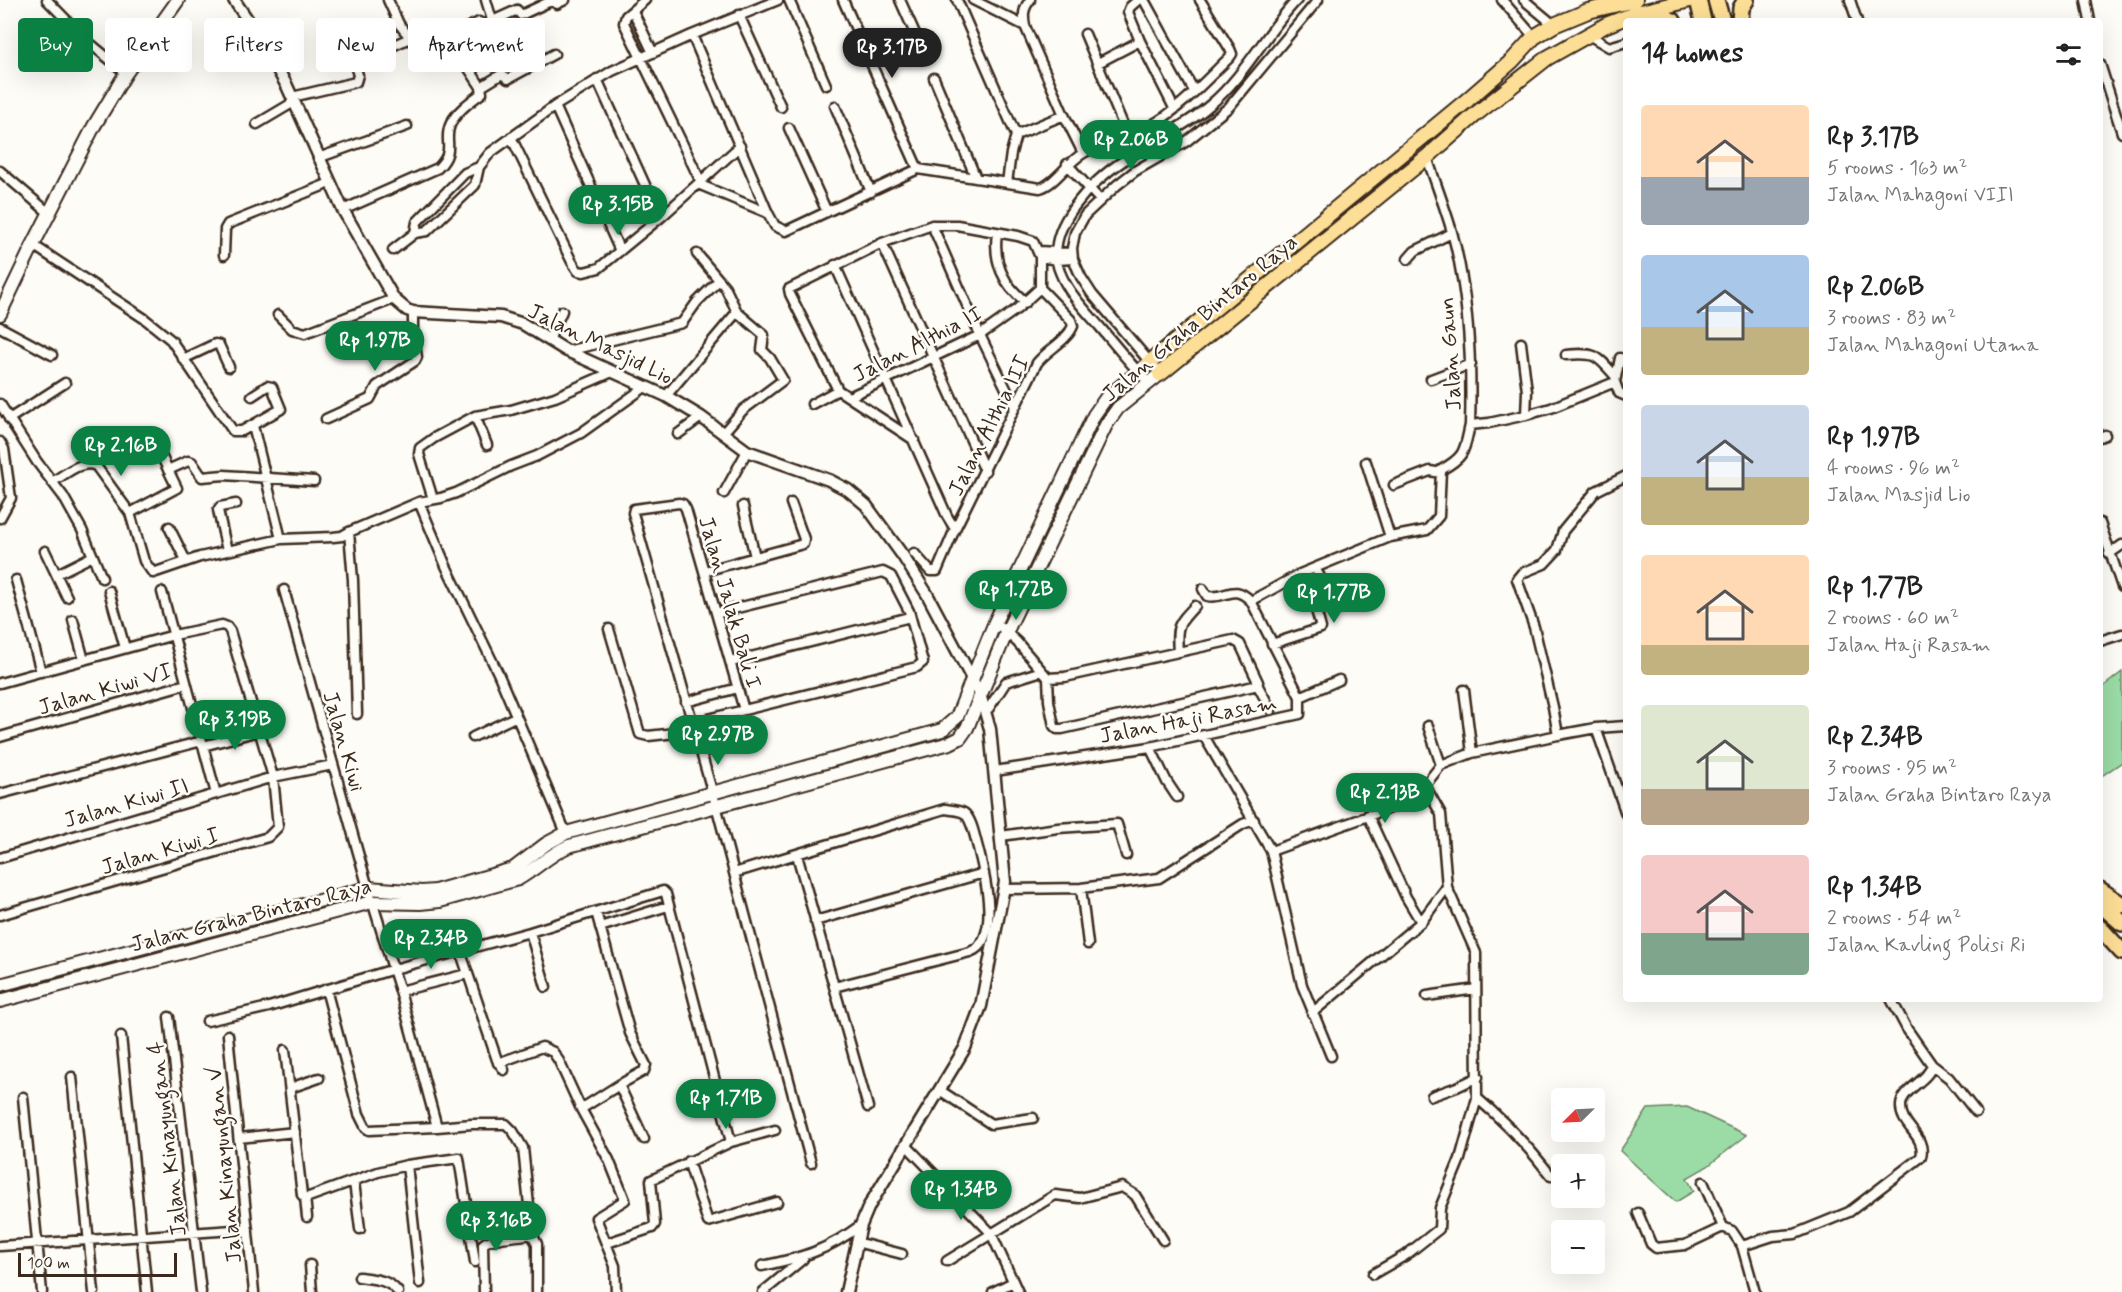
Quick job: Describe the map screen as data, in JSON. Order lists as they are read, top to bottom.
{
  "streets": {
    "main road": ["Jalan Graha Bintaro Raya"],
    "street": [
      "Jalan Masjid Lio",
      "Jalan Althia II",
      "Jalan Gaun",
      "Jalan Althia III",
      "Jalan Jalak Bali I",
      "Jalan Kiwi VI",
      "Jalan Haji Rasam",
      "Jalan Kiwi",
      "Jalan Kiwi II",
      "Jalan Kiwi I",
      "Jalan Kinayungan 4",
      "Jalan Kinayungan V"
    ]
  },
  "crossings": [
    ["Jalan Graha Bintaro Raya", "Jalan Masjid Lio"],
    ["Jalan Graha Bintaro Raya", "Jalan Gaun"],
    ["Jalan Graha Bintaro Raya", "Jalan Kiwi"],
    ["Jalan Masjid Lio", "Jalan Haji Rasam"],
    ["Jalan Althia II", "Jalan Althia III"],
    ["Jalan Kiwi", "Jalan Kiwi II"],
    ["Jalan Kiwi II", "Jalan Kiwi I"]
  ],
  "scale_bar": "100 m",
  "north": "bottom left",
  "page": {
    "chip": [
      "Buy",
      "Rent",
      "Filters",
      "New",
      "Apartment"
    ],
    "heading": "14 homes",
    "price": [
      "Rp 3.17B",
      "Rp 2.06B",
      "Rp 3.15B",
      "Rp 1.97B",
      "Rp 2.16B",
      "Rp 1.72B",
      "Rp 1.77B",
      "Rp 3.19B",
      "Rp 2.97B",
      "Rp 2.13B",
      "Rp 2.34B",
      "Rp 1.71B",
      "Rp 1.34B",
      "Rp 3.16B"
    ],
    "list": [
      {
        "name": "Rp 3.17B",
        "note": "5 rooms · 163 m² · Jalan Mahagoni VIII"
      },
      {
        "name": "Rp 2.06B",
        "note": "3 rooms · 83 m² · Jalan Mahagoni Utama"
      },
      {
        "name": "Rp 1.97B",
        "note": "4 rooms · 96 m² · Jalan Masjid Lio"
      },
      {
        "name": "Rp 1.77B",
        "note": "2 rooms · 60 m² · Jalan Haji Rasam"
      },
      {
        "name": "Rp 2.34B",
        "note": "3 rooms · 95 m² · Jalan Graha Bintaro Raya"
      },
      {
        "name": "Rp 1.34B",
        "note": "2 rooms · 54 m² · Jalan Kavling Polisi Ri"
      }
    ],
    "map_buttons": ["+", "−"],
    "scale": "100 m"
  }
}
